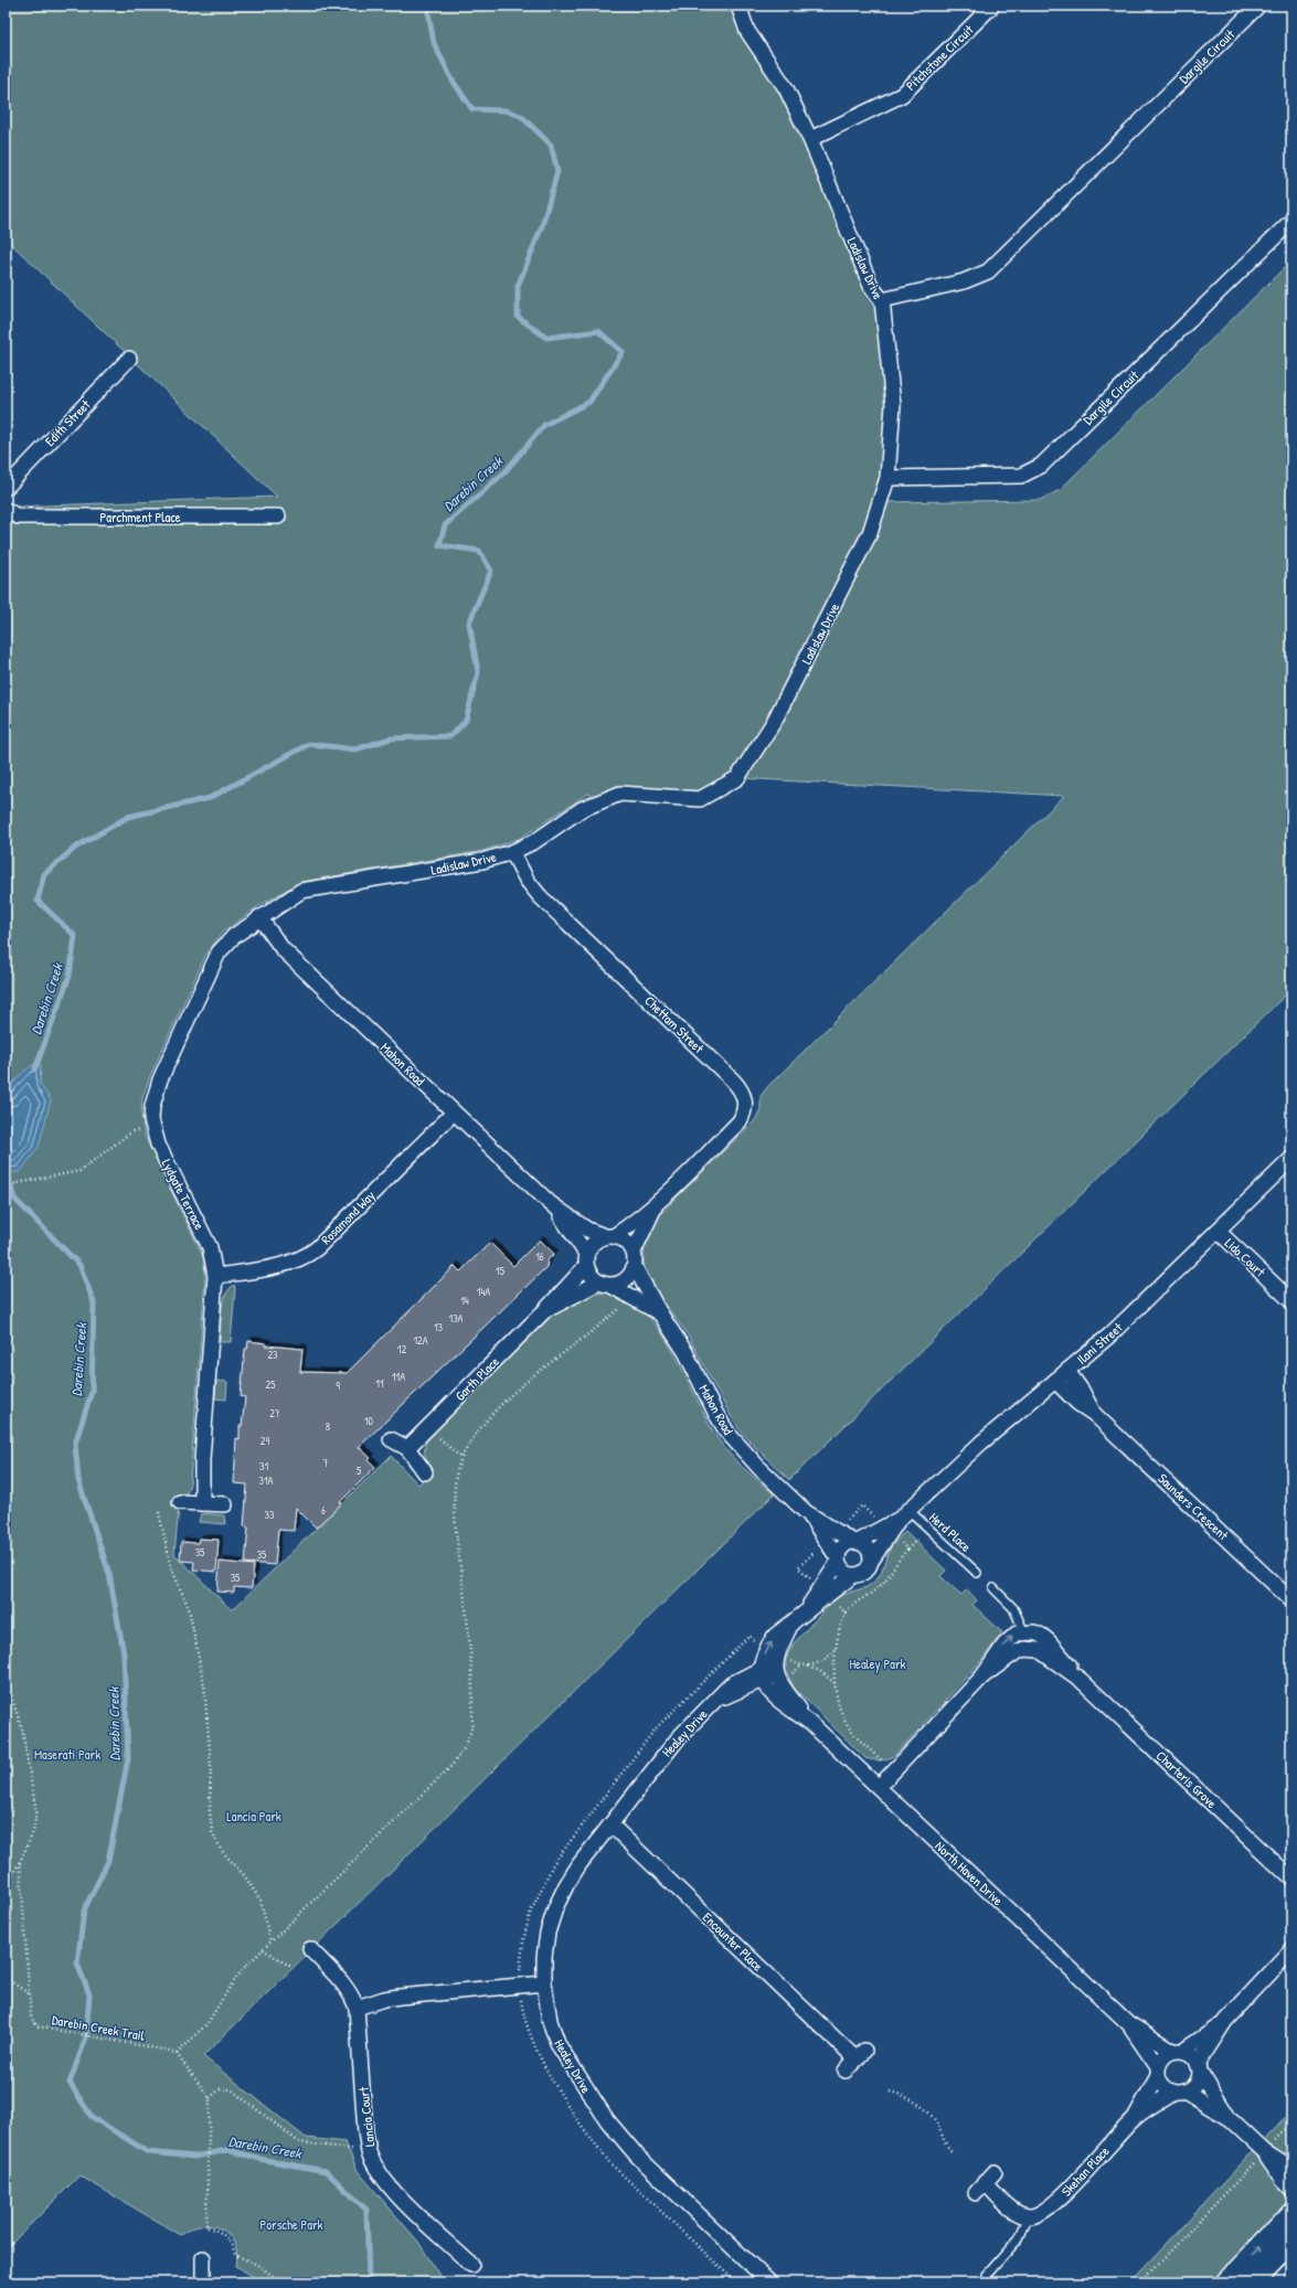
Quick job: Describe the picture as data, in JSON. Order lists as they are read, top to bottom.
{
  "streets": {
    "street": [
      "Dargile Circuit",
      "Pitchstone Circuit",
      "Ladislaw Drive",
      "Edith Street",
      "Parchment Place",
      "Chettam Street",
      "Mahon Road",
      "Lydgate Terrace",
      "Rosamond Way",
      "Lido Court",
      "Ilani Street",
      "Garth Place",
      "Saunders Crescent",
      "Healey Drive",
      "Charteris Grove",
      "North Haven Drive",
      "Encounter Place",
      "Lancia Court",
      "Skehan Place"
    ],
    "lane": ["Herd Place"],
    "path": ["Darebin Creek Trail"]
  },
  "crossings": [
    ["Dargile Circuit", "Ladislaw Drive"],
    ["Pitchstone Circuit", "Ladislaw Drive"],
    ["Ladislaw Drive", "Chettam Street"],
    ["Ladislaw Drive", "Mahon Road"],
    ["Ladislaw Drive", "Lydgate Terrace"],
    ["Chettam Street", "Mahon Road"],
    ["Chettam Street", "Garth Place"],
    ["Mahon Road", "Lydgate Terrace"],
    ["Mahon Road", "Rosamond Way"],
    ["Mahon Road", "Ilani Street"],
    ["Mahon Road", "Garth Place"],
    ["Lydgate Terrace", "Rosamond Way"],
    ["Lido Court", "Ilani Street"],
    ["Ilani Street", "Saunders Crescent"],
    ["Ilani Street", "Herd Place"],
    ["Healey Drive", "North Haven Drive"],
    ["Healey Drive", "Encounter Place"],
    ["Charteris Grove", "North Haven Drive"],
    ["North Haven Drive", "Skehan Place"]
  ],
  "water": ["Darebin Creek"],
  "parks": [
    "Healey Park",
    "Maserati Park",
    "Lancia Park",
    "Porsche Park"
  ],
  "house_numbers": [
    "16",
    "15",
    "14A",
    "14",
    "13A",
    "13",
    "12A",
    "12",
    "23",
    "11A",
    "11",
    "25",
    "9",
    "27",
    "10",
    "8",
    "29",
    "7",
    "31",
    "5",
    "31A",
    "6",
    "33",
    "35",
    "35",
    "35"
  ]
}
